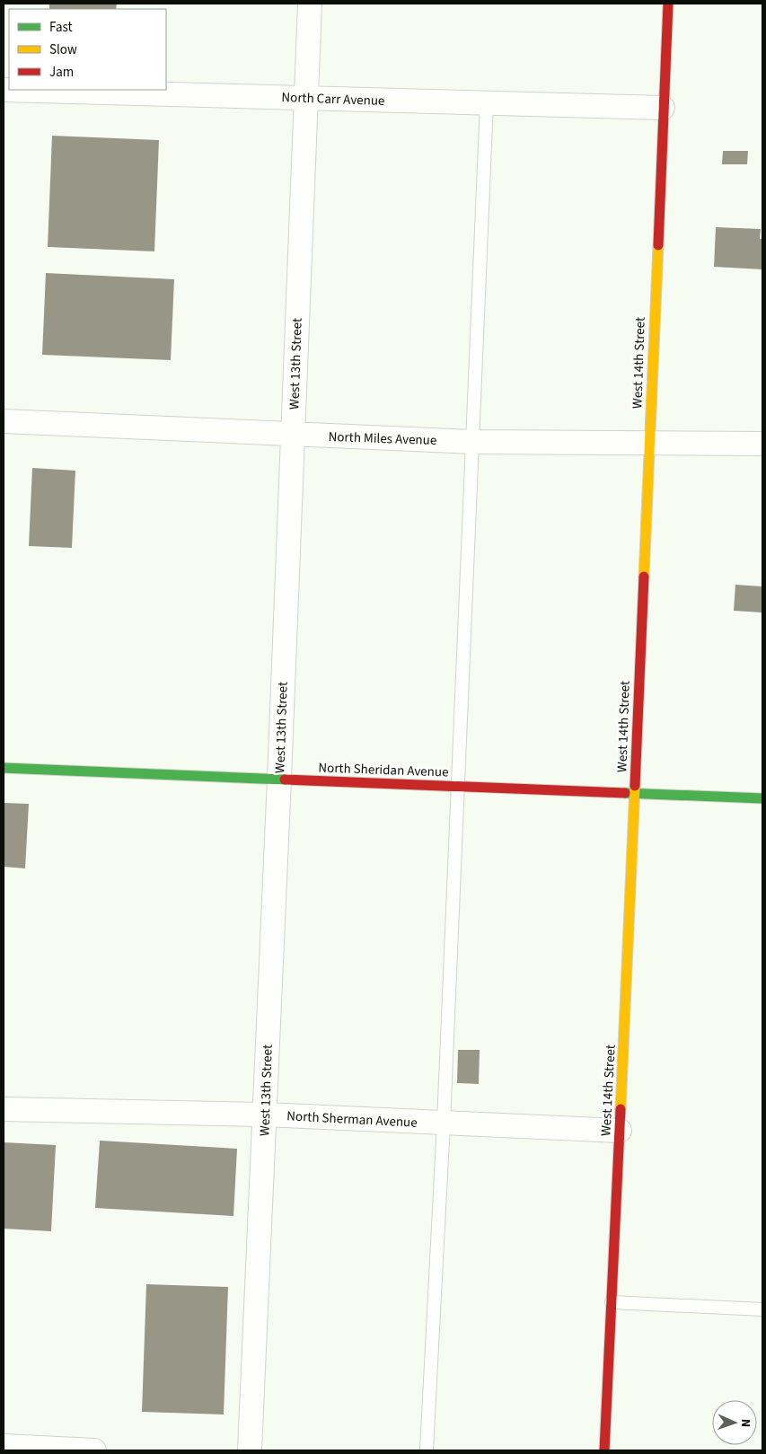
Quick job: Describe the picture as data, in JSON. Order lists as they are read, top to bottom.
{
  "streets": {
    "street": [
      "North Carr Avenue",
      "West 14th Street",
      "West 13th Street",
      "North Miles Avenue",
      "North Sheridan Avenue",
      "North Sherman Avenue"
    ]
  },
  "crossings": [
    ["North Carr Avenue", "West 14th Street"],
    ["North Carr Avenue", "West 13th Street"],
    ["West 14th Street", "North Miles Avenue"],
    ["West 14th Street", "North Sheridan Avenue"],
    ["West 14th Street", "North Sherman Avenue"],
    ["West 13th Street", "North Miles Avenue"],
    ["West 13th Street", "North Sheridan Avenue"],
    ["West 13th Street", "North Sherman Avenue"]
  ],
  "legend": ["Fast", "Slow", "Jam"],
  "north": "right"
}
